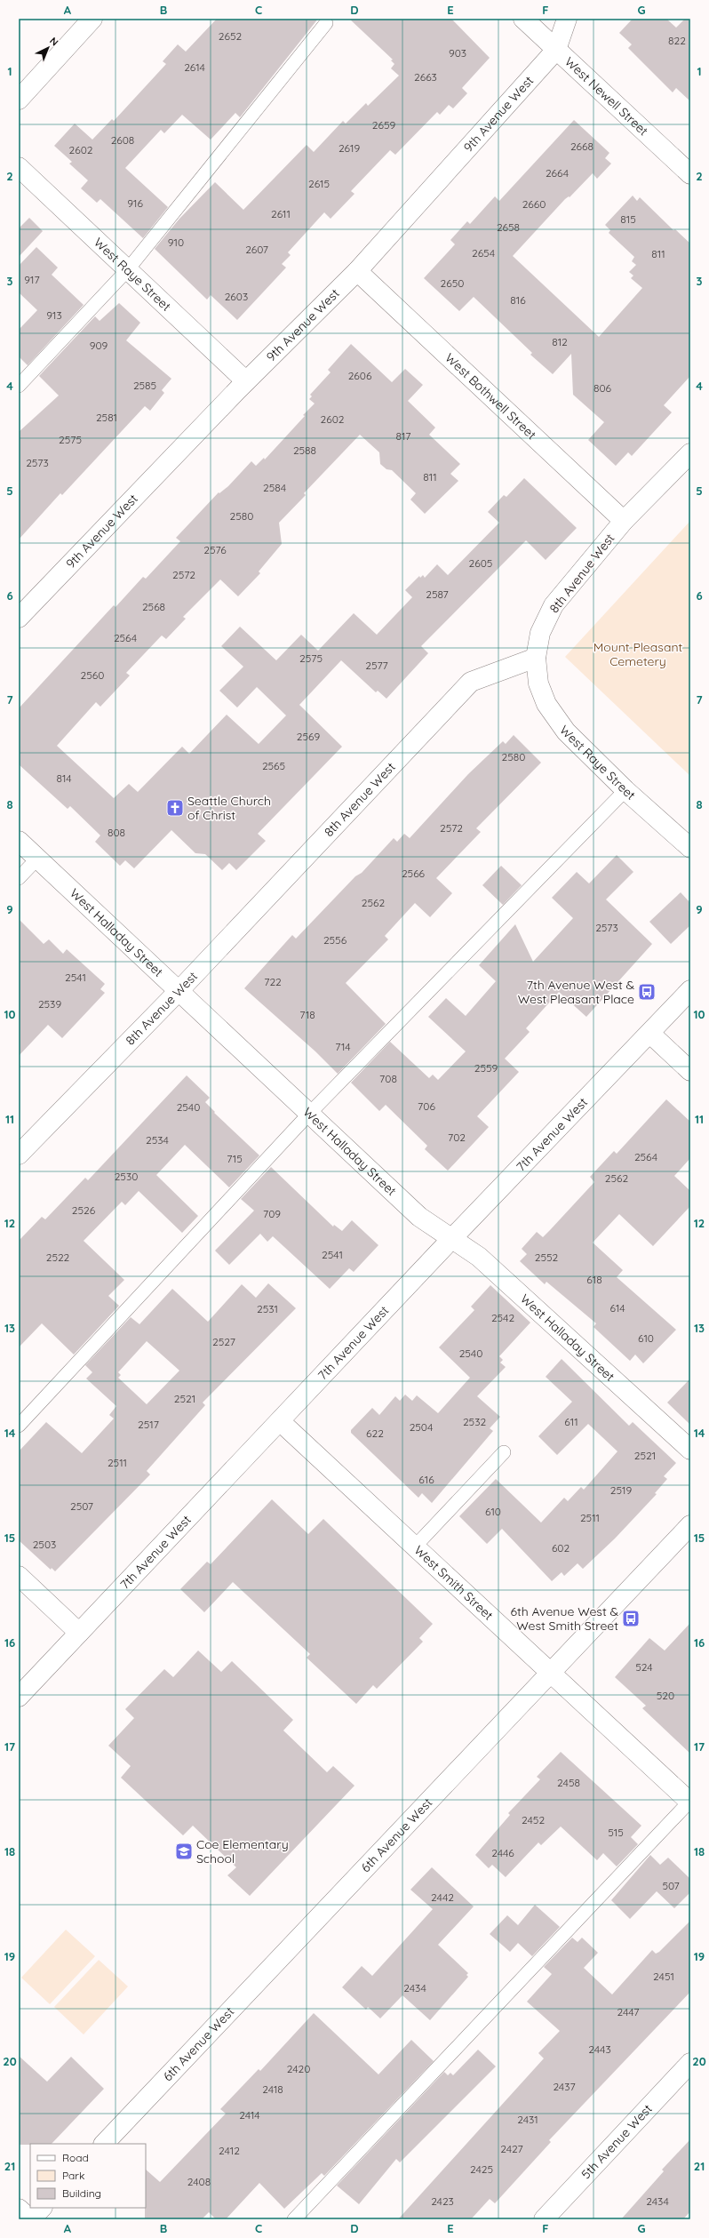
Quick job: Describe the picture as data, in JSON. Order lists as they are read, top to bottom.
{
  "streets": {
    "street": [
      "West Newell Street",
      "9th Avenue West",
      "West Raye Street",
      "West Bothwell Street",
      "8th Avenue West",
      "West Halladay Street",
      "7th Avenue West",
      "West Smith Street",
      "6th Avenue West",
      "5th Avenue West"
    ]
  },
  "crossings": [
    ["West Newell Street", "9th Avenue West"],
    ["9th Avenue West", "West Raye Street"],
    ["9th Avenue West", "West Bothwell Street"],
    ["West Raye Street", "8th Avenue West"],
    ["West Bothwell Street", "8th Avenue West"],
    ["8th Avenue West", "West Halladay Street"],
    ["West Halladay Street", "7th Avenue West"],
    ["7th Avenue West", "West Smith Street"],
    ["West Smith Street", "6th Avenue West"]
  ],
  "parks": ["Mount Pleasant Cemetery"],
  "places": {
    "church": ["Seattle Church of Christ"],
    "bus stop": ["7th Avenue West & West Pleasant Place", "6th Avenue West & West Smith Street"],
    "school or university": ["Coe Elementary School"]
  },
  "house_numbers": [
    "2652",
    "822",
    "903",
    "2614",
    "2663",
    "2659",
    "2608",
    "2668",
    "2619",
    "2602",
    "2664",
    "2615",
    "916",
    "2660",
    "2611",
    "815",
    "2658",
    "910",
    "2607",
    "2654",
    "811",
    "917",
    "2650",
    "2603",
    "816",
    "913",
    "812",
    "909",
    "2606",
    "2585",
    "806",
    "2581",
    "2602",
    "817",
    "2575",
    "2588",
    "2573",
    "811",
    "2584",
    "2580",
    "2576",
    "2605",
    "2572",
    "2587",
    "2568",
    "2564",
    "2575",
    "2577",
    "2560",
    "2569",
    "2580",
    "2565",
    "814",
    "2572",
    "808",
    "2566",
    "2562",
    "2573",
    "2556",
    "2541",
    "722",
    "2539",
    "718",
    "714",
    "2559",
    "708",
    "706",
    "2540",
    "702",
    "2534",
    "2564",
    "715",
    "2530",
    "2562",
    "2526",
    "709",
    "2541",
    "2522",
    "2552",
    "618",
    "614",
    "2531",
    "2542",
    "610",
    "2527",
    "2540",
    "2521",
    "2532",
    "611",
    "2517",
    "2504",
    "622",
    "2521",
    "2511",
    "616",
    "2519",
    "2507",
    "610",
    "2511",
    "2503",
    "602",
    "524",
    "520",
    "2458",
    "2452",
    "515",
    "2446",
    "507",
    "2442",
    "2451",
    "2434",
    "2447",
    "2443",
    "2420",
    "2437",
    "2418",
    "2414",
    "2431",
    "2427",
    "2412",
    "2425",
    "2408",
    "2423",
    "2434"
  ],
  "legend": ["Road", "Park", "Building"],
  "north": "top right",
  "grid": {
    "columns": [
      "A",
      "B",
      "C",
      "D",
      "E",
      "F",
      "G"
    ],
    "rows": [
      "1",
      "2",
      "3",
      "4",
      "5",
      "6",
      "7",
      "8",
      "9",
      "10",
      "11",
      "12",
      "13",
      "14",
      "15",
      "16",
      "17",
      "18",
      "19",
      "20",
      "21"
    ]
  }
}
